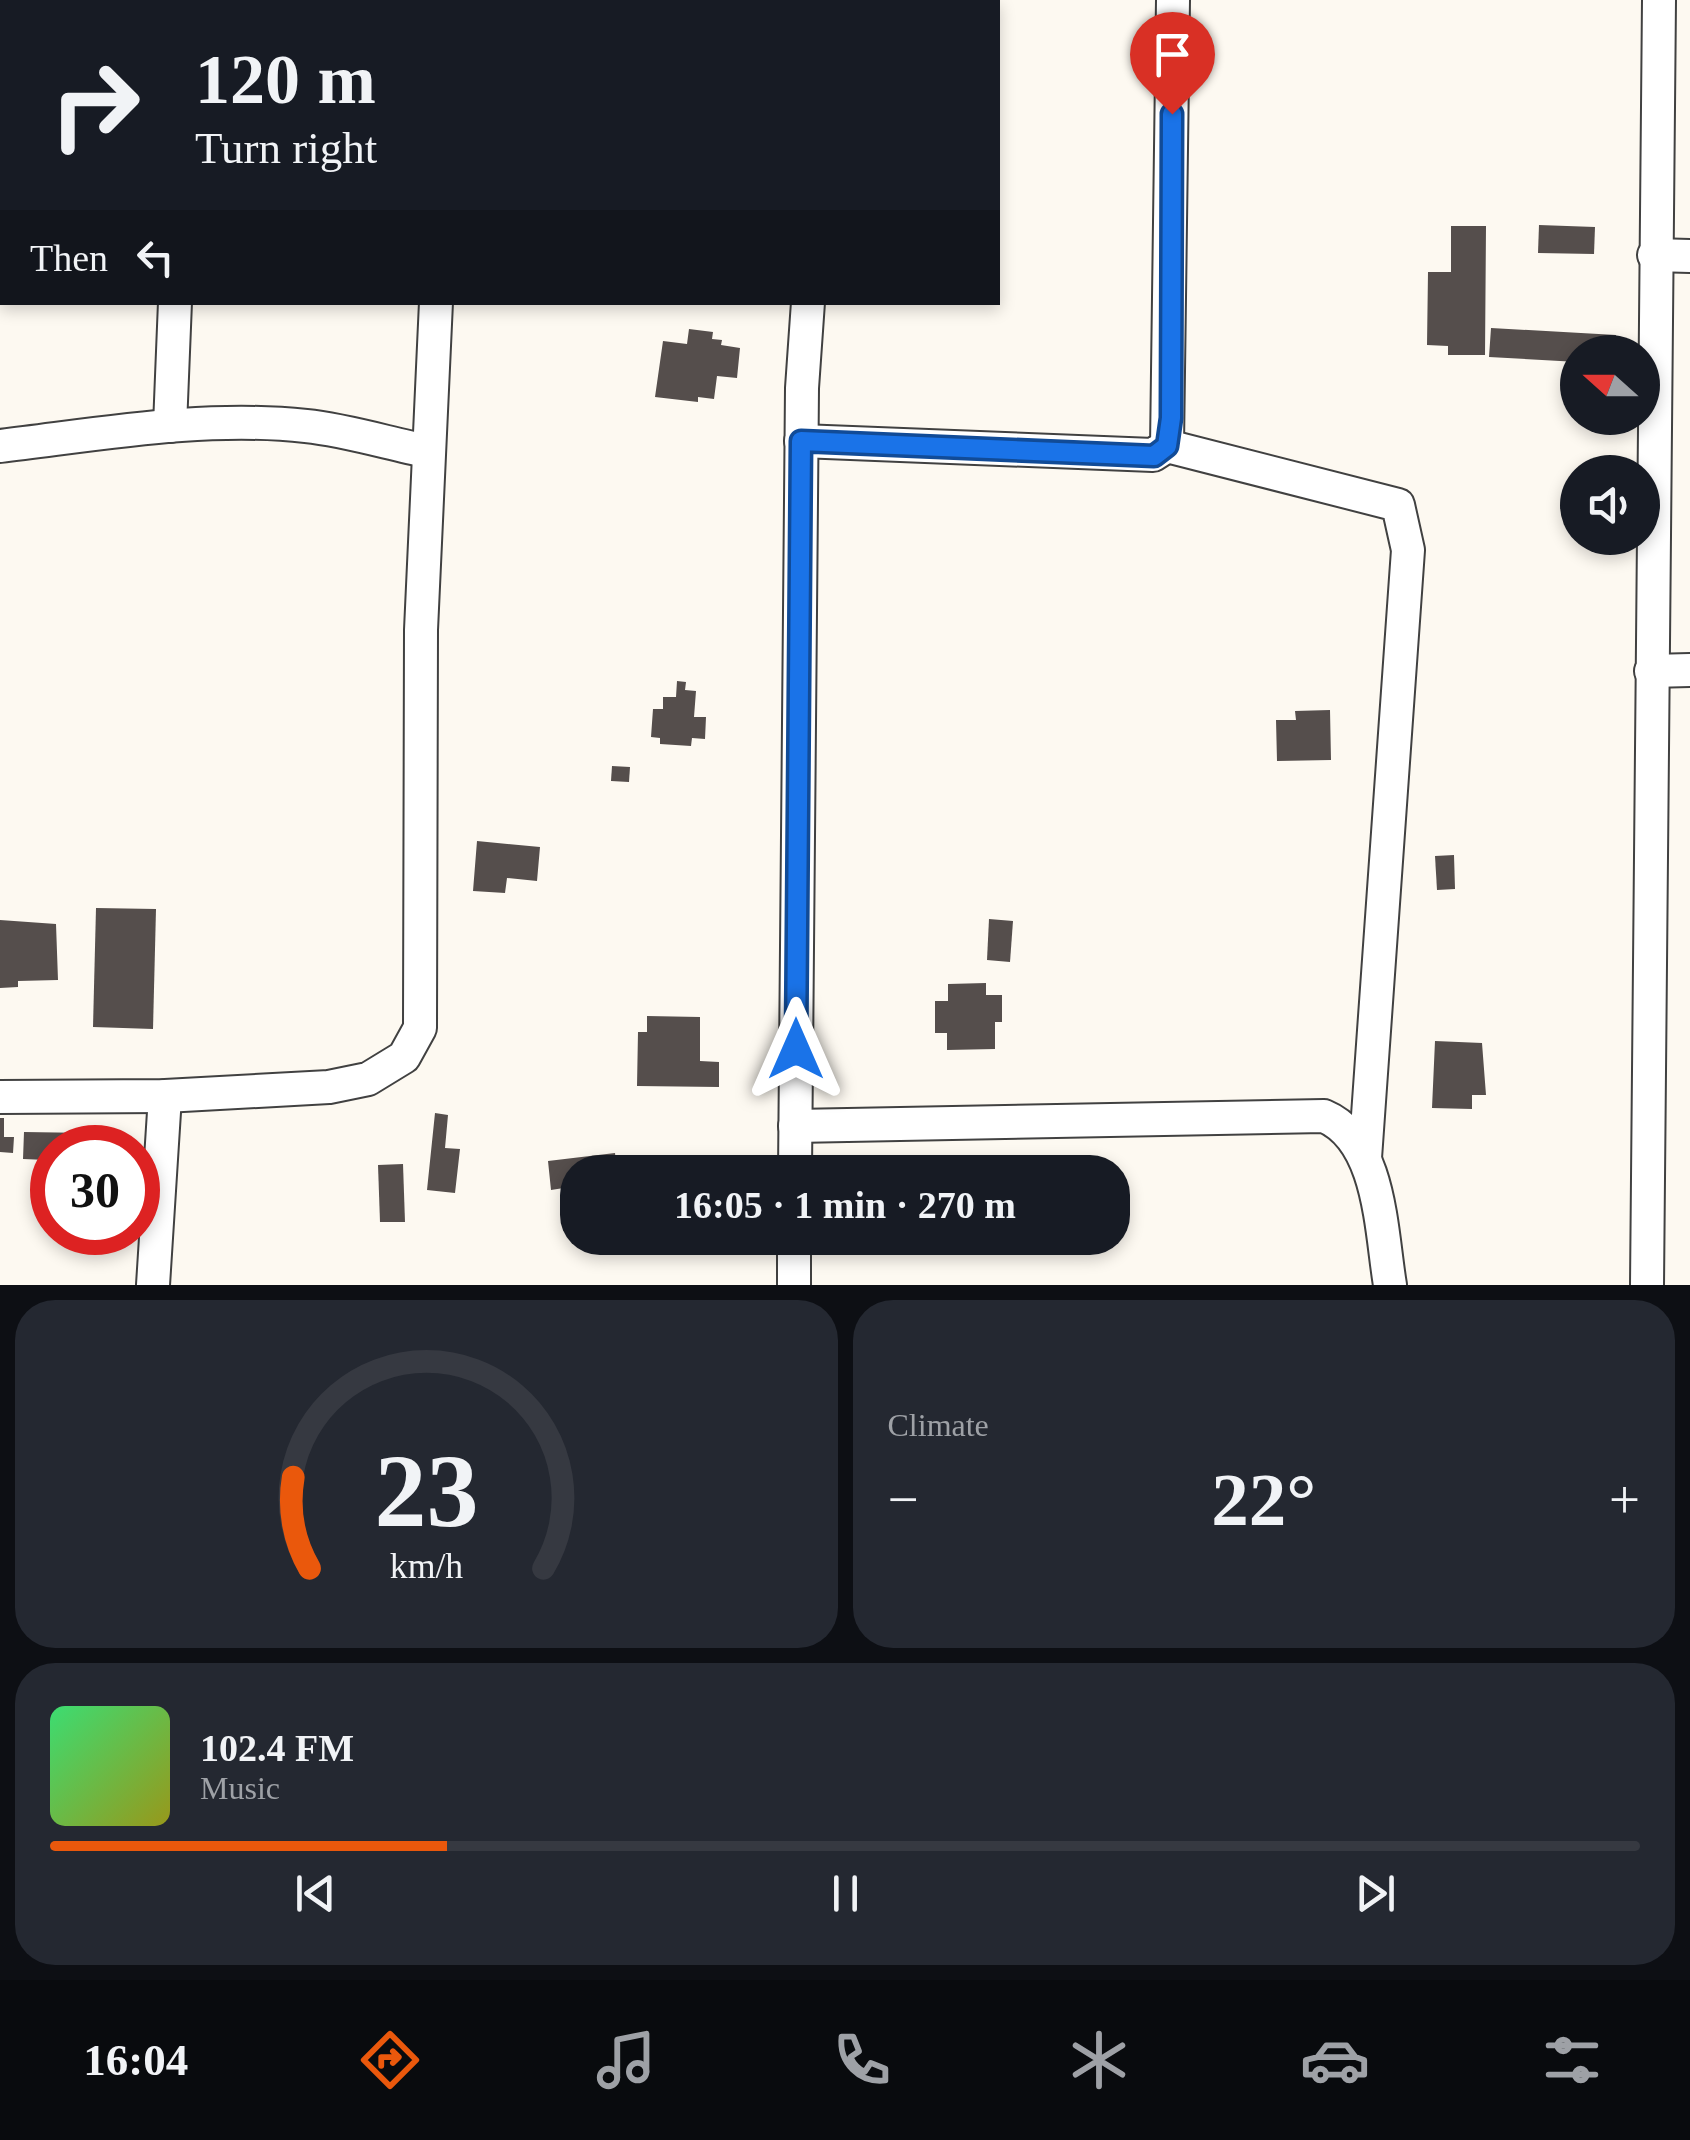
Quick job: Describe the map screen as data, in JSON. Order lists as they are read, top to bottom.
{
  "north": "left",
  "page": {
    "turn": ["120 m", "Turn right"],
    "then": "Then",
    "limit": "30",
    "trip": "16:05 · 1 min · 270 m",
    "tile": "Climate",
    "heat": ["−", "22°", "+"],
    "song": ["102.4 FM", "Music"],
    "tabs": "16:04",
    "gauge": ["23", "km/h"]
  }
}
